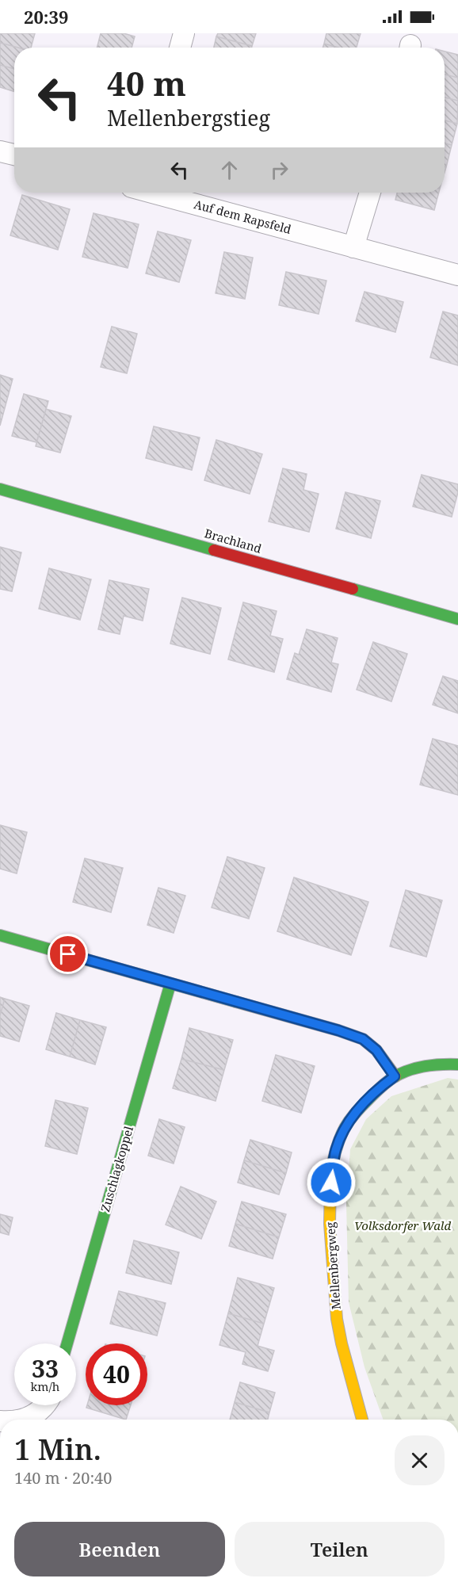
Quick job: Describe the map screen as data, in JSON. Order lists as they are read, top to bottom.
{
  "streets": {
    "street": [
      "Auf dem Rapsfeld",
      "Brachland",
      "Zuschlagkoppel",
      "Mellenbergweg"
    ]
  },
  "parks": ["Volksdorfer Wald"],
  "page": {
    "status": "20:39",
    "turn": ["40 m", "Mellenbergstieg"],
    "speed": "33 km/h",
    "limit": "40",
    "heading": ["1 Min.", "140 m · 20:40"],
    "buttons": ["Beenden", "Teilen"]
  }
}
